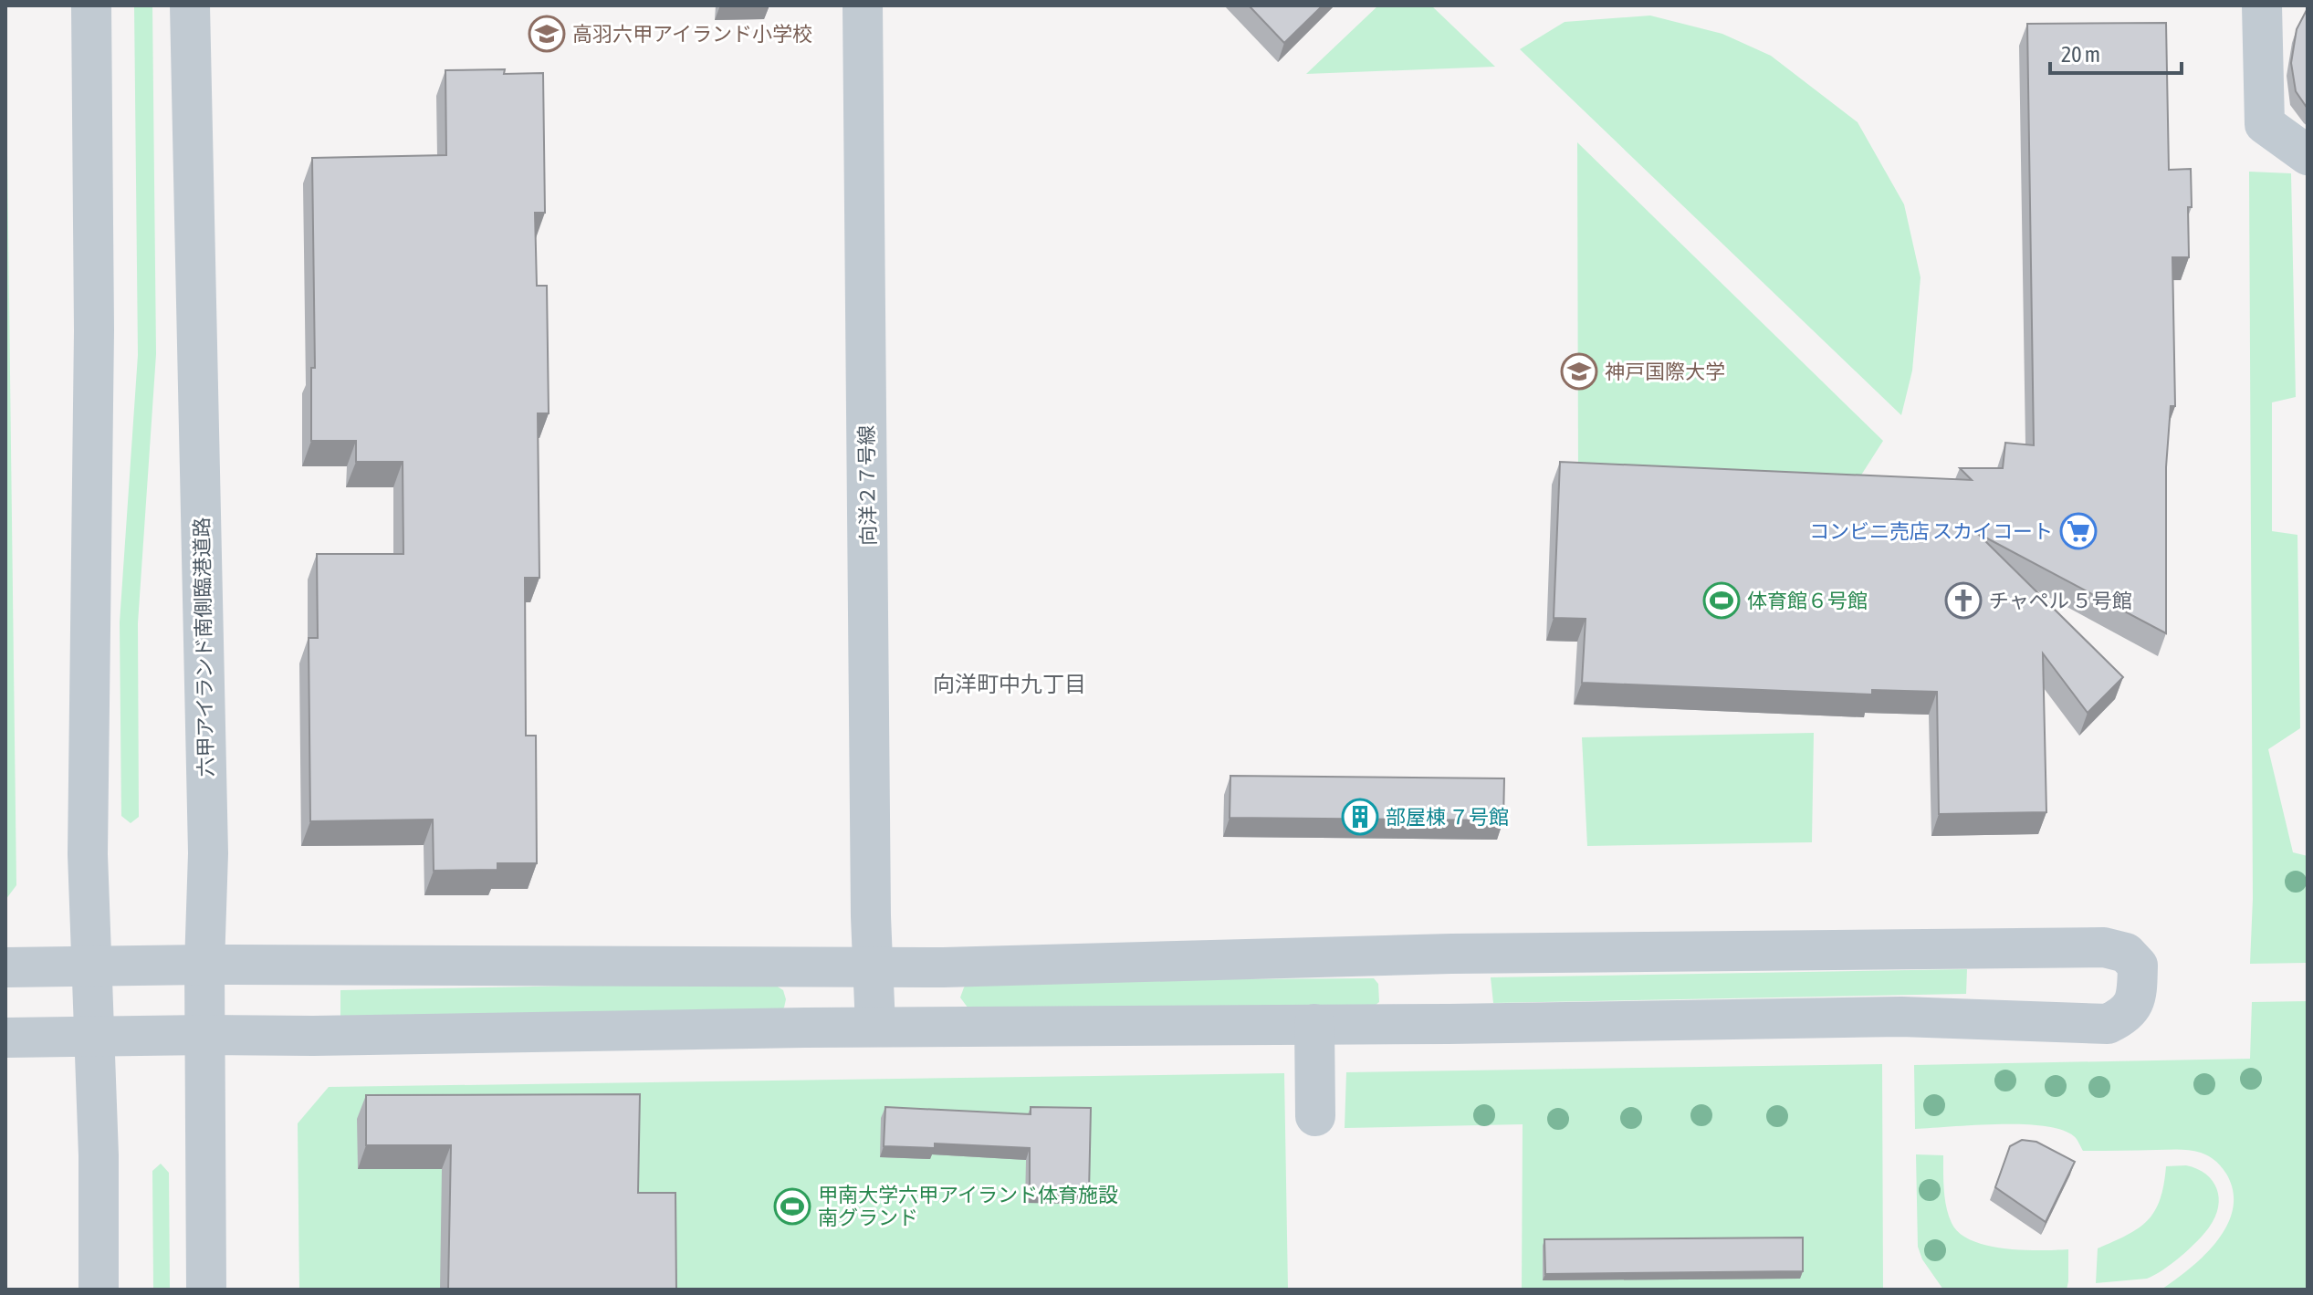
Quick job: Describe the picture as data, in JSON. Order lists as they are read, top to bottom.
{
  "streets": {
    "street": ["向洋２７号線", "六甲アイランド南側臨港道路"]
  },
  "districts": ["向洋町中九丁目"],
  "places": {
    "school or university": ["高羽六甲アイランド小学校", "神戸国際大学"],
    "supermarket": ["コンビニ売店 スカイコート"],
    "sports": ["体育館６号館", "甲南大学六甲アイランド体育施設 南グランド"],
    "church": ["チャペル ５号館"],
    "building": ["部屋棟 ７号館"]
  },
  "scale_bar": "20 m"
}
